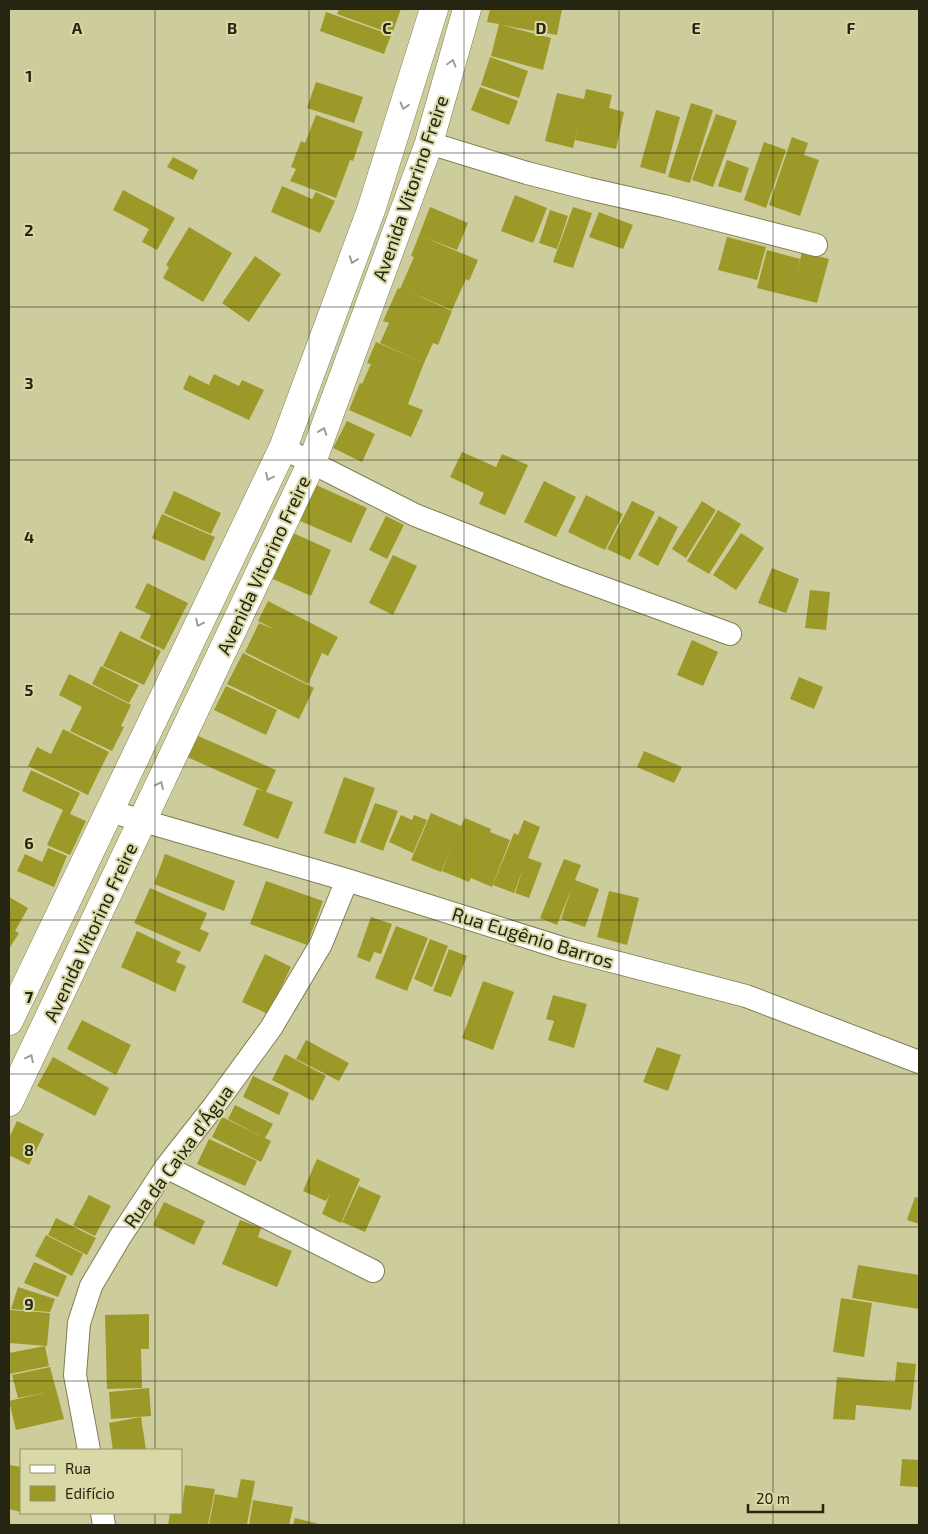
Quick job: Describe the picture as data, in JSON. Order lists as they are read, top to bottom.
{
  "streets": {
    "street": ["Avenida Vitorino Freire", "Rua Eugênio Barros", "Rua da Caixa d'Água"]
  },
  "crossings": [
    ["Avenida Vitorino Freire", "Rua Eugênio Barros"],
    ["Rua Eugênio Barros", "Rua da Caixa d'Água"]
  ],
  "legend": ["Rua", "Edifício"],
  "scale_bar": "20 m",
  "grid": {
    "columns": [
      "A",
      "B",
      "C",
      "D",
      "E",
      "F"
    ],
    "rows": [
      "1",
      "2",
      "3",
      "4",
      "5",
      "6",
      "7",
      "8",
      "9"
    ]
  }
}
